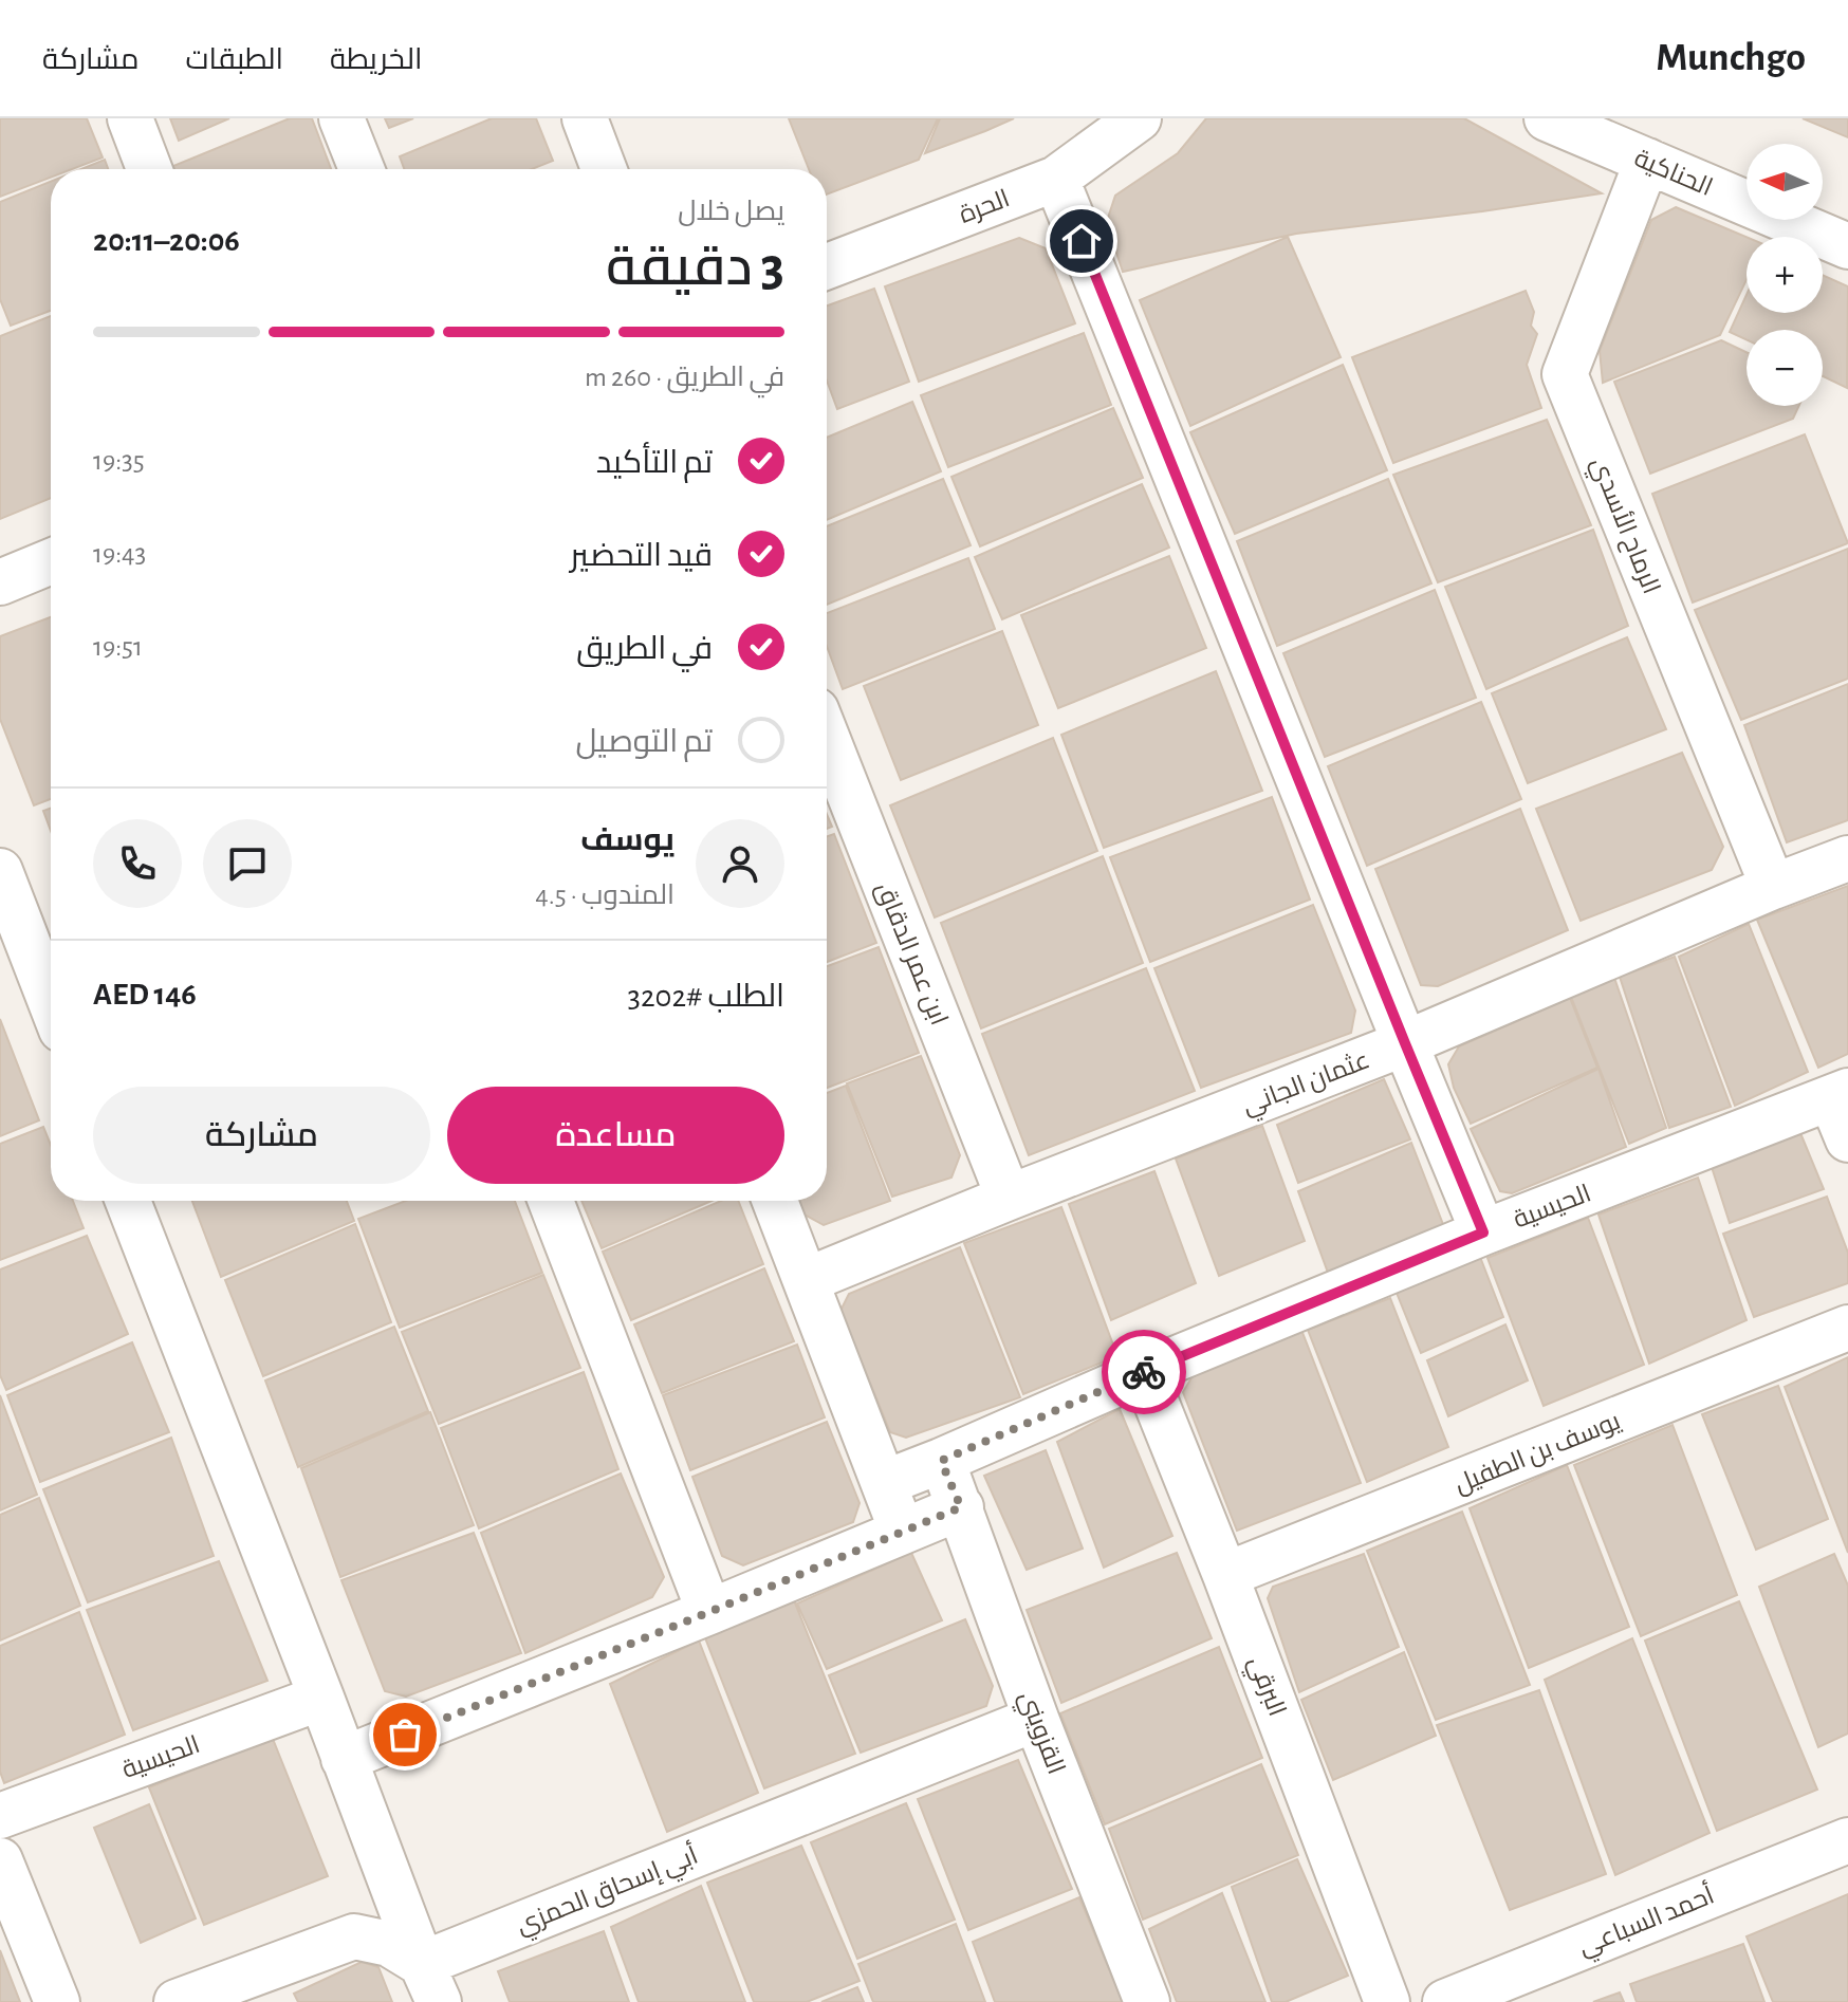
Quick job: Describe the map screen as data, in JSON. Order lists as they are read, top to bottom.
{
  "streets": {
    "street": [
      "الحناكية",
      "الحرة",
      "الرماح الأسدي",
      "ابن عمر الدقاق",
      "عثمان الجاني",
      "الحيسية",
      "يوسف بن الطفيل",
      "البرقي",
      "القزويني",
      "أبي إسحاق الحمزي",
      "أحمد السباعي"
    ]
  },
  "crossings": [
    ["الحناكية", "الرماح الأسدي"],
    ["الرماح الأسدي", "عثمان الجاني"],
    ["ابن عمر الدقاق", "عثمان الجاني"],
    ["الحيسية", "البرقي"],
    ["الحيسية", "القزويني"],
    ["يوسف بن الطفيل", "البرقي"],
    ["القزويني", "أبي إسحاق الحمزي"]
  ],
  "north": "left",
  "page": {
    "header": "Munchgo",
    "nav": ["الخريطة", "الطبقات", "مشاركة"],
    "map_buttons": ["+", "−"],
    "heading": ["3 دقيقة", "يصل خلال", "20:06–20:11"],
    "panel": [
      "يوسف",
      "المندوب · 4.5",
      "الطلب #3202",
      "AED 146"
    ],
    "bar": "في الطريق · 260 m",
    "list": [
      ["تم التأكيد", "19:35"],
      ["قيد التحضير", "19:43"],
      ["في الطريق", "19:51"],
      "تم التوصيل"
    ],
    "buttons": ["مساعدة", "مشاركة"]
  }
}
